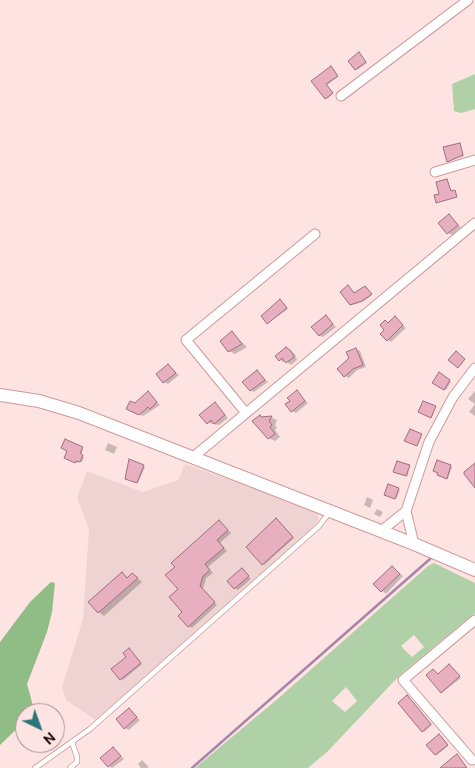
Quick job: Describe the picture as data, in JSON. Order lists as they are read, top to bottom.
{
  "north": "bottom right"
}
